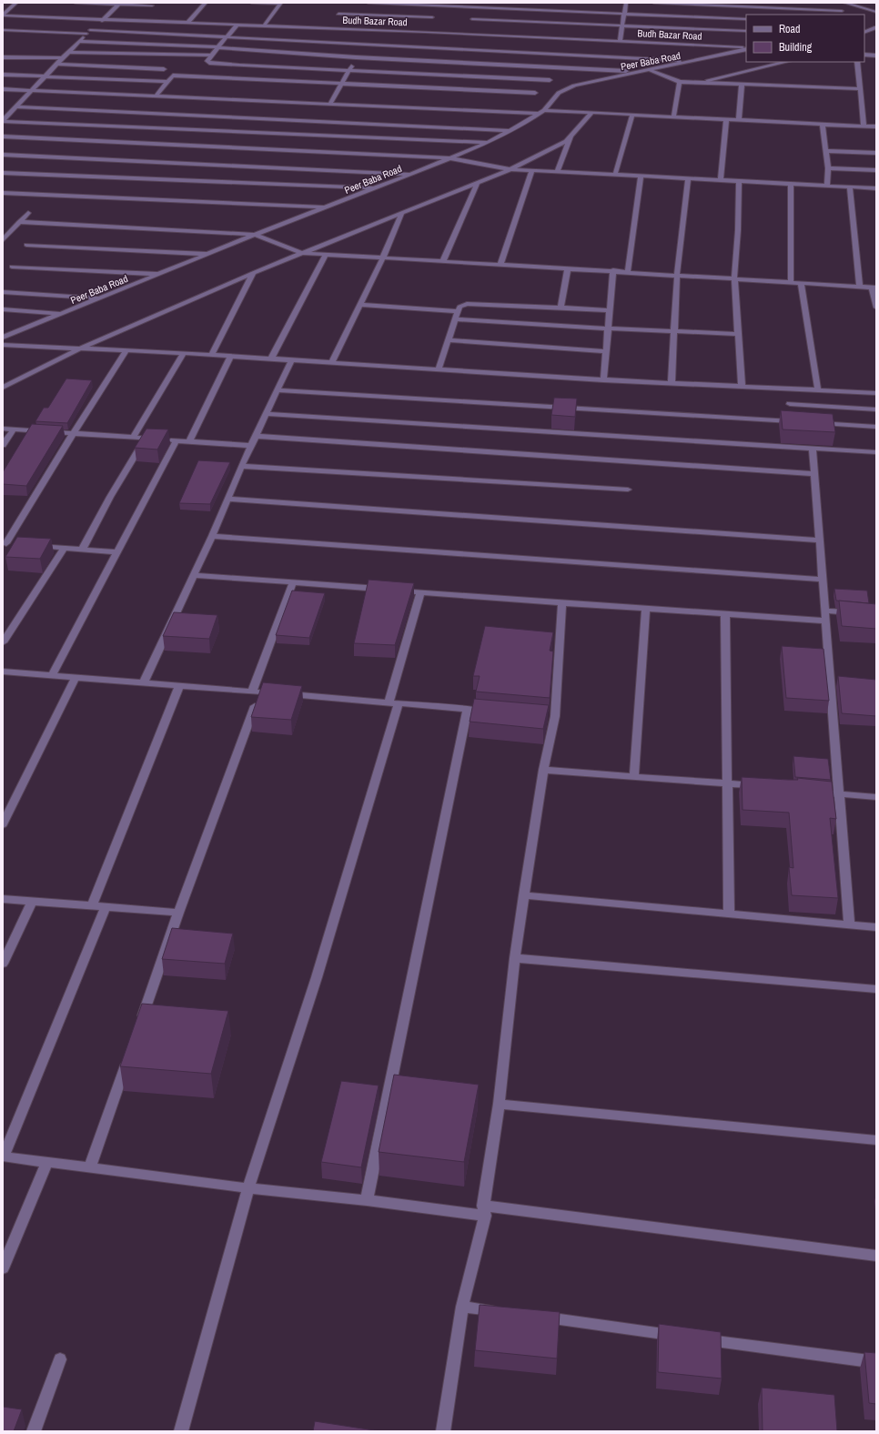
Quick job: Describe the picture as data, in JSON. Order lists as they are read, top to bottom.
{
  "streets": {
    "street": ["Budh Bazar Road", "Peer Baba Road"]
  },
  "legend": ["Road", "Building"]
}
